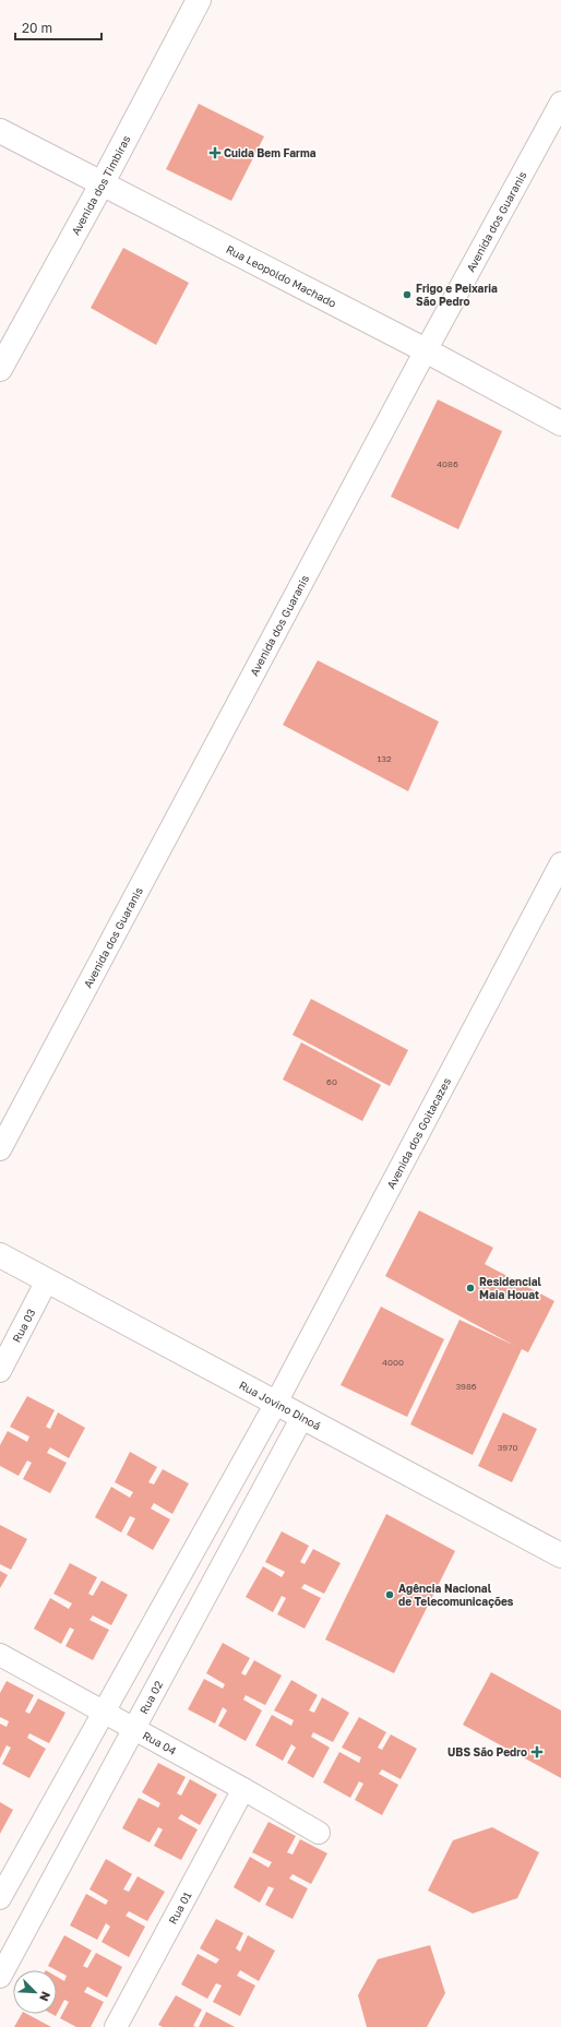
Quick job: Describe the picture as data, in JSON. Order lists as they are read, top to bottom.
{
  "streets": {
    "main road": ["Avenida dos Timbiras", "Rua Leopoldo Machado", "Rua Jovino Dinoá"],
    "street": [
      "Avenida dos Guaranis",
      "Avenida dos Goitacazes",
      "Rua 03",
      "Rua 02",
      "Rua 04",
      "Rua 01"
    ]
  },
  "crossings": [
    ["Avenida dos Timbiras", "Rua Leopoldo Machado"],
    ["Avenida dos Guaranis", "Rua Leopoldo Machado"],
    ["Avenida dos Goitacazes", "Rua Jovino Dinoá"],
    ["Rua 03", "Rua Jovino Dinoá"],
    ["Rua Jovino Dinoá", "Rua 02"],
    ["Rua 02", "Rua 04"],
    ["Rua 04", "Rua 01"]
  ],
  "places": {
    "health": ["Cuida Bem Farma", "UBS São Pedro"],
    "other": ["Frigo e Peixaria São Pedro", "Residencial Maia Houat", "Agência Nacional de Telecomunicações"]
  },
  "house_numbers": [
    "4086",
    "132",
    "60",
    "4000",
    "3986",
    "3970"
  ],
  "scale_bar": "20 m",
  "north": "bottom right"
}
